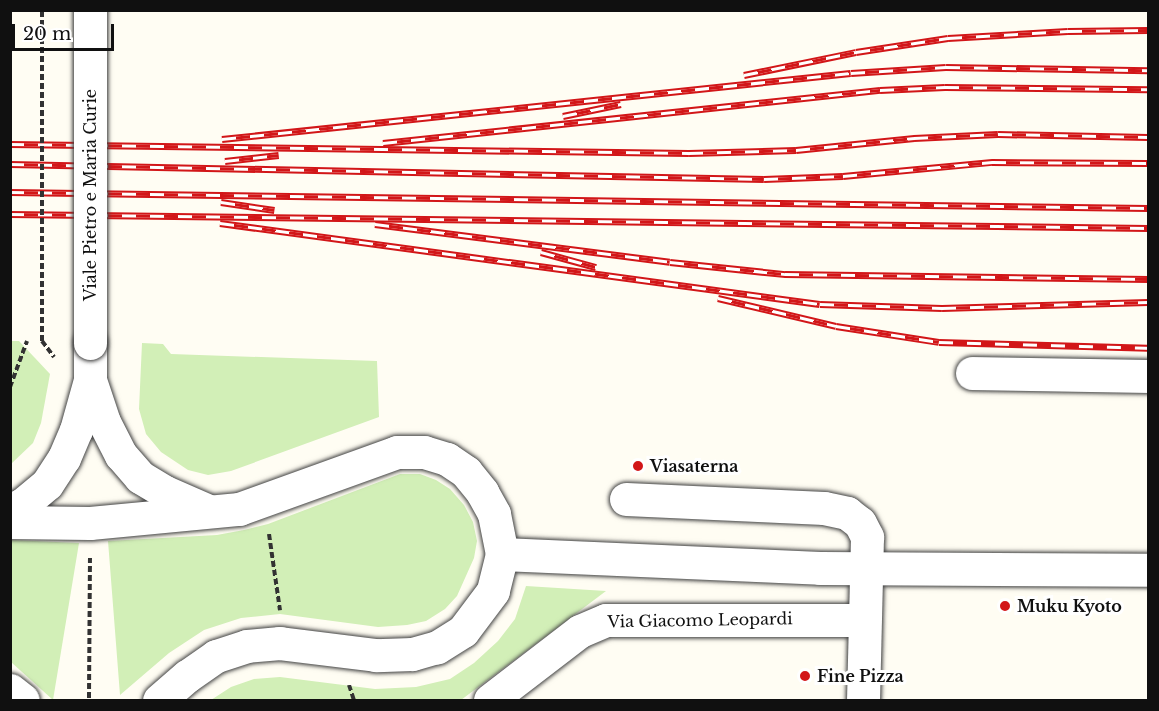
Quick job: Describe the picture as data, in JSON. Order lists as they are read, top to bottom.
{
  "streets": {
    "street": ["Viale Pietro e Maria Curie", "Via Giacomo Leopardi"]
  },
  "places": ["Viasaterna", "Muku Kyoto", "Fine Pizza"],
  "scale_bar": "20 m"
}
